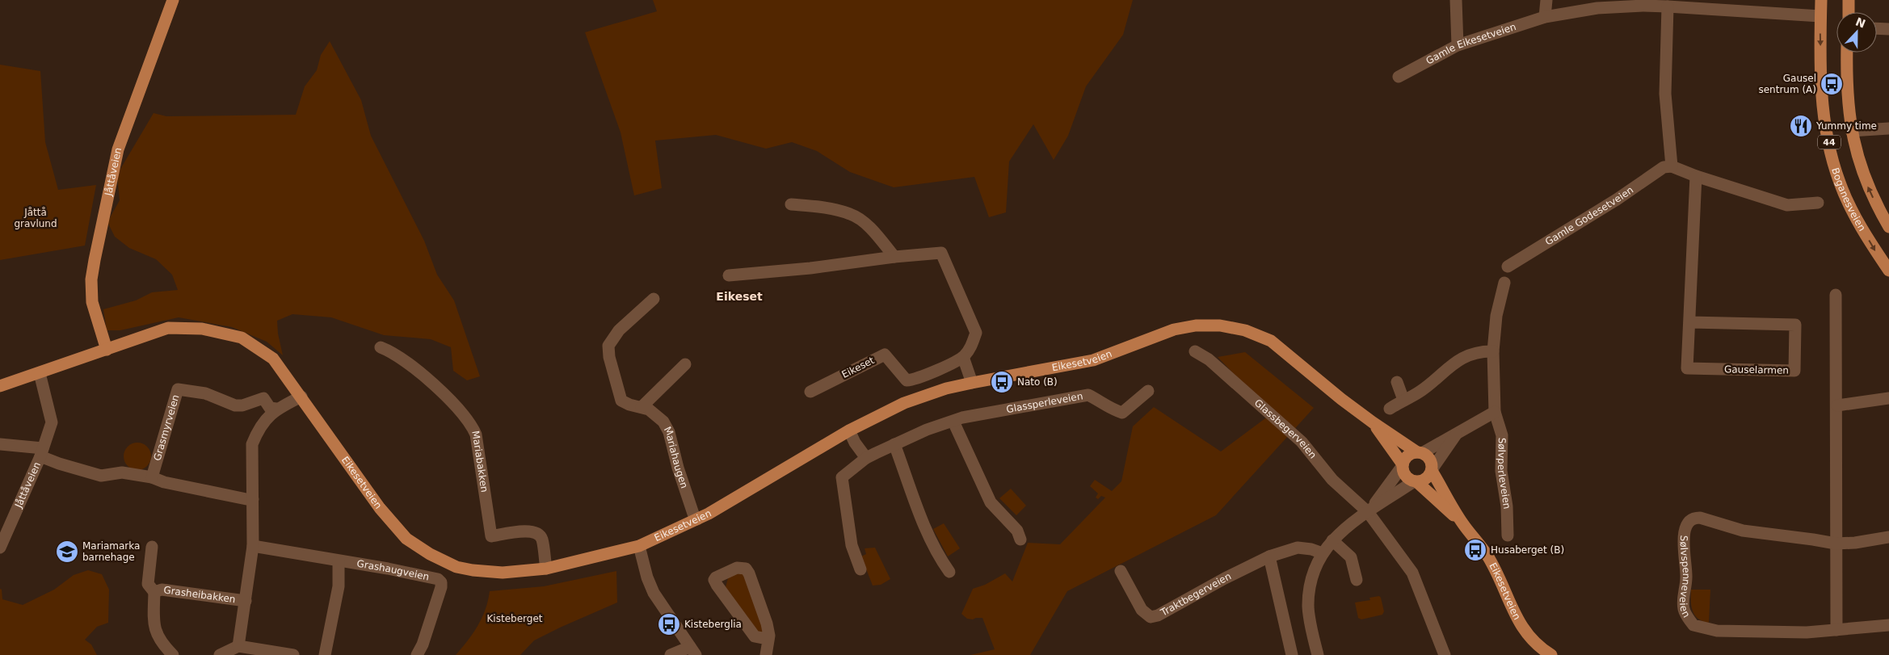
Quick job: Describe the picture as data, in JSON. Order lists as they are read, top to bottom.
{
  "streets": {
    "main road": [
      "44",
      "Jåttåveien",
      "Boganesveien",
      "Eikesetveien"
    ],
    "street": [
      "Gamle Eikesetveien",
      "Gamle Godesetveien",
      "Eikeset",
      "Gauselarmen",
      "Glassperleveien",
      "Grasmyrveien",
      "Glassbegerveien",
      "Mariahaugen",
      "Mariabakken",
      "Sølvperleveien",
      "Grashaugveien",
      "Sølvspenneveien",
      "Traktbegerveien",
      "Grasheibakken"
    ]
  },
  "crossings": [
    ["Gamle Eikesetveien", "Boganesveien"],
    ["Jåttåveien", "Eikesetveien"],
    ["Eikesetveien", "Mariahaugen"],
    ["Eikesetveien", "Mariabakken"]
  ],
  "districts": ["Eikeset"],
  "parks": ["Jåttå gravlund", "Kisteberget"],
  "places": {
    "bus stop": [
      "Gausel sentrum (A)",
      "Nato (B)",
      "Husaberget (B)",
      "Kisteberglia"
    ],
    "restaurant": ["Yummy time"],
    "school or university": ["Mariamarka barnehage"]
  },
  "north": "top"
}
